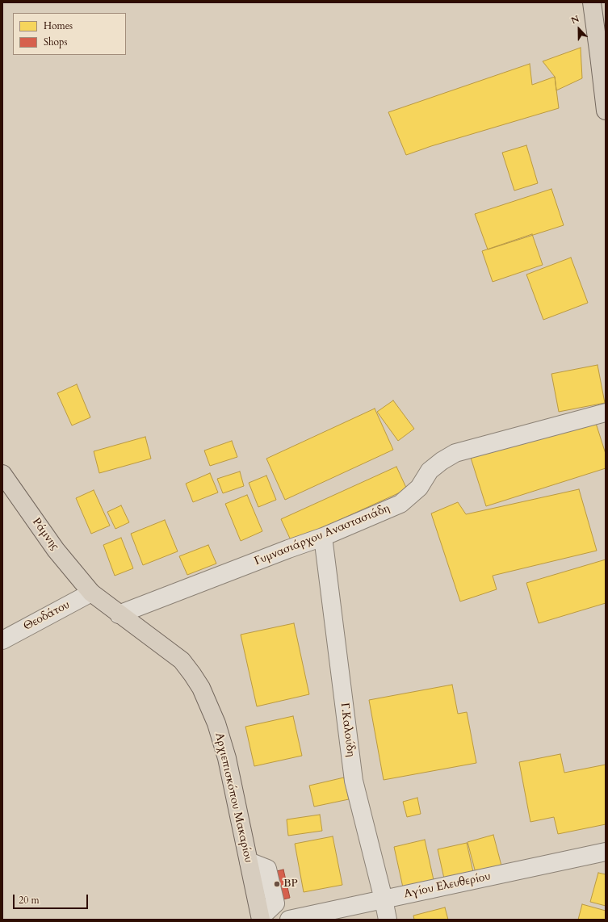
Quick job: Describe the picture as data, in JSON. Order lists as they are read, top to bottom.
{
  "streets": {
    "main road": ["Ράμνης", "Αρχιεπισκόπου Μακαρίου"],
    "street": [
      "Γυμνασιάρχου Αναστασιάδη",
      "Θεοδάτου",
      "Γ.Καλούδη",
      "Αγίου Ελευθερίου"
    ]
  },
  "crossings": [
    ["Ράμνης", "Θεοδάτου"],
    ["Ράμνης", "Αρχιεπισκόπου Μακαρίου"],
    ["Γυμνασιάρχου Αναστασιάδη", "Γ.Καλούδη"],
    ["Γυμνασιάρχου Αναστασιάδη", "Αρχιεπισκόπου Μακαρίου"],
    ["Θεοδάτου", "Αρχιεπισκόπου Μακαρίου"],
    ["Γ.Καλούδη", "Αγίου Ελευθερίου"]
  ],
  "places": ["BP"],
  "legend": ["Homes", "Shops"],
  "scale_bar": "20 m",
  "north": "top"
}
